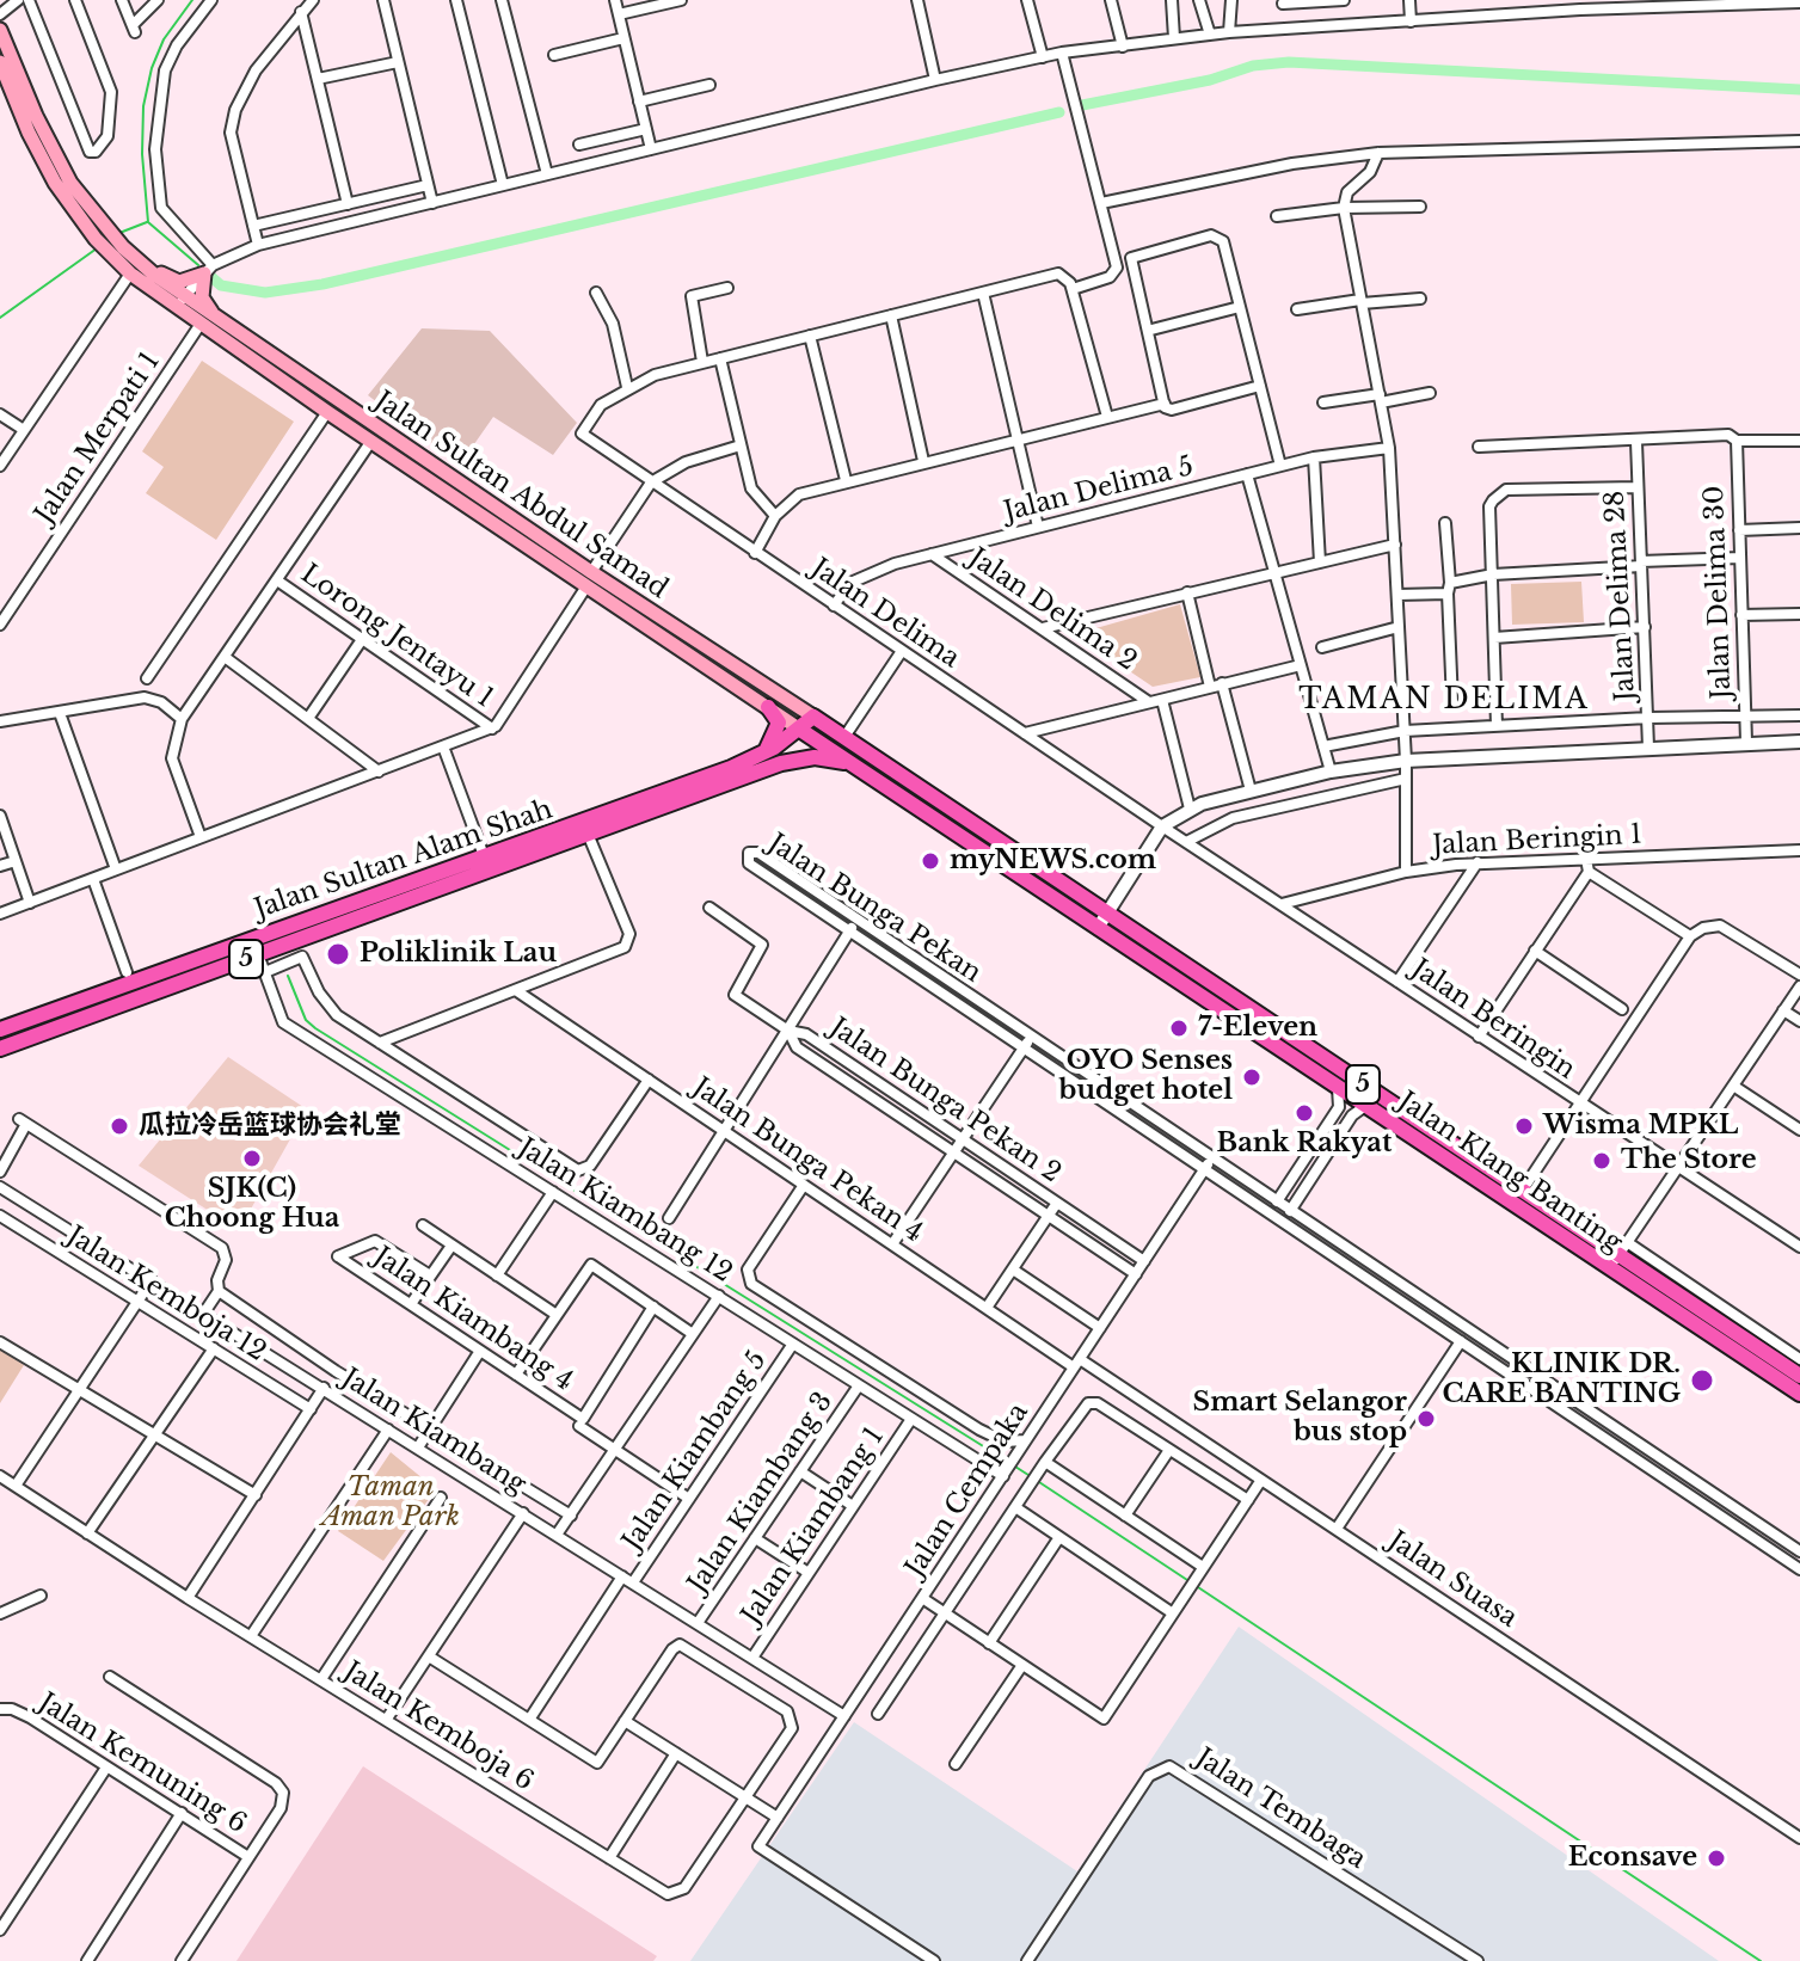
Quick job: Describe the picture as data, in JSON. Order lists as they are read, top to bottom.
{
  "streets": {
    "highway": [
      "Jalan Sultan Abdul Samad",
      "Jalan Sultan Alam Shah",
      "5",
      "Jalan Klang Banting"
    ],
    "street": [
      "Jalan Merpati 1",
      "Jalan Delima 5",
      "Jalan Delima 30",
      "Jalan Delima 28",
      "Jalan Delima 2",
      "Jalan Delima",
      "Lorong Jentayu 1",
      "Jalan Beringin 1",
      "Jalan Bunga Pekan",
      "Jalan Beringin",
      "Jalan Bunga Pekan 2",
      "Jalan Bunga Pekan 4",
      "Jalan Kiambang 12",
      "Jalan Kemboja 12",
      "Jalan Kiambang 4",
      "Jalan Kiambang",
      "Jalan Kiambang 5",
      "Jalan Cempaka",
      "Jalan Kiambang 3",
      "Jalan Kiambang 1",
      "Jalan Suasa",
      "Jalan Kemboja 6",
      "Jalan Kemuning 6",
      "Jalan Tembaga"
    ]
  },
  "crossings": [
    ["Jalan Merpati 1", "Jalan Sultan Abdul Samad"],
    ["Jalan Delima 5", "Jalan Delima 2"],
    ["Jalan Delima 5", "Jalan Delima"],
    ["Jalan Sultan Abdul Samad", "Jalan Sultan Alam Shah"],
    ["Jalan Sultan Abdul Samad", "5"],
    ["Jalan Sultan Abdul Samad", "Jalan Klang Banting"],
    ["Jalan Delima", "Jalan Beringin"],
    ["Jalan Beringin 1", "Jalan Beringin"],
    ["Jalan Sultan Alam Shah", "5"],
    ["Jalan Sultan Alam Shah", "Jalan Kiambang 12"],
    ["Jalan Bunga Pekan", "Jalan Cempaka"],
    ["Jalan Bunga Pekan 2", "Jalan Cempaka"],
    ["Jalan Bunga Pekan 4", "Jalan Cempaka"],
    ["Jalan Bunga Pekan 4", "Jalan Suasa"],
    ["Jalan Kiambang 12", "Jalan Kiambang 5"],
    ["Jalan Kiambang 12", "Jalan Cempaka"],
    ["Jalan Kiambang 12", "Jalan Kiambang 3"],
    ["Jalan Kiambang 12", "Jalan Kiambang 1"],
    ["Jalan Kiambang 4", "Jalan Kiambang 5"],
    ["Jalan Kiambang", "Jalan Kiambang 5"],
    ["Jalan Kiambang", "Jalan Cempaka"],
    ["Jalan Kiambang", "Jalan Kiambang 3"],
    ["Jalan Kiambang", "Jalan Kiambang 1"],
    ["Jalan Cempaka", "Jalan Suasa"]
  ],
  "districts": ["TAMAN DELIMA"],
  "parks": ["Taman Aman Park"],
  "places": [
    "myNEWS.com",
    "Poliklinik Lau",
    "7-Eleven",
    "OYO Senses budget hotel",
    "Bank Rakyat",
    "瓜拉冷岳篮球协会礼堂",
    "Wisma MPKL",
    "SJK(C) Choong Hua",
    "The Store",
    "KLINIK DR. CARE BANTING",
    "Smart Selangor bus stop",
    "Econsave"
  ]
}
